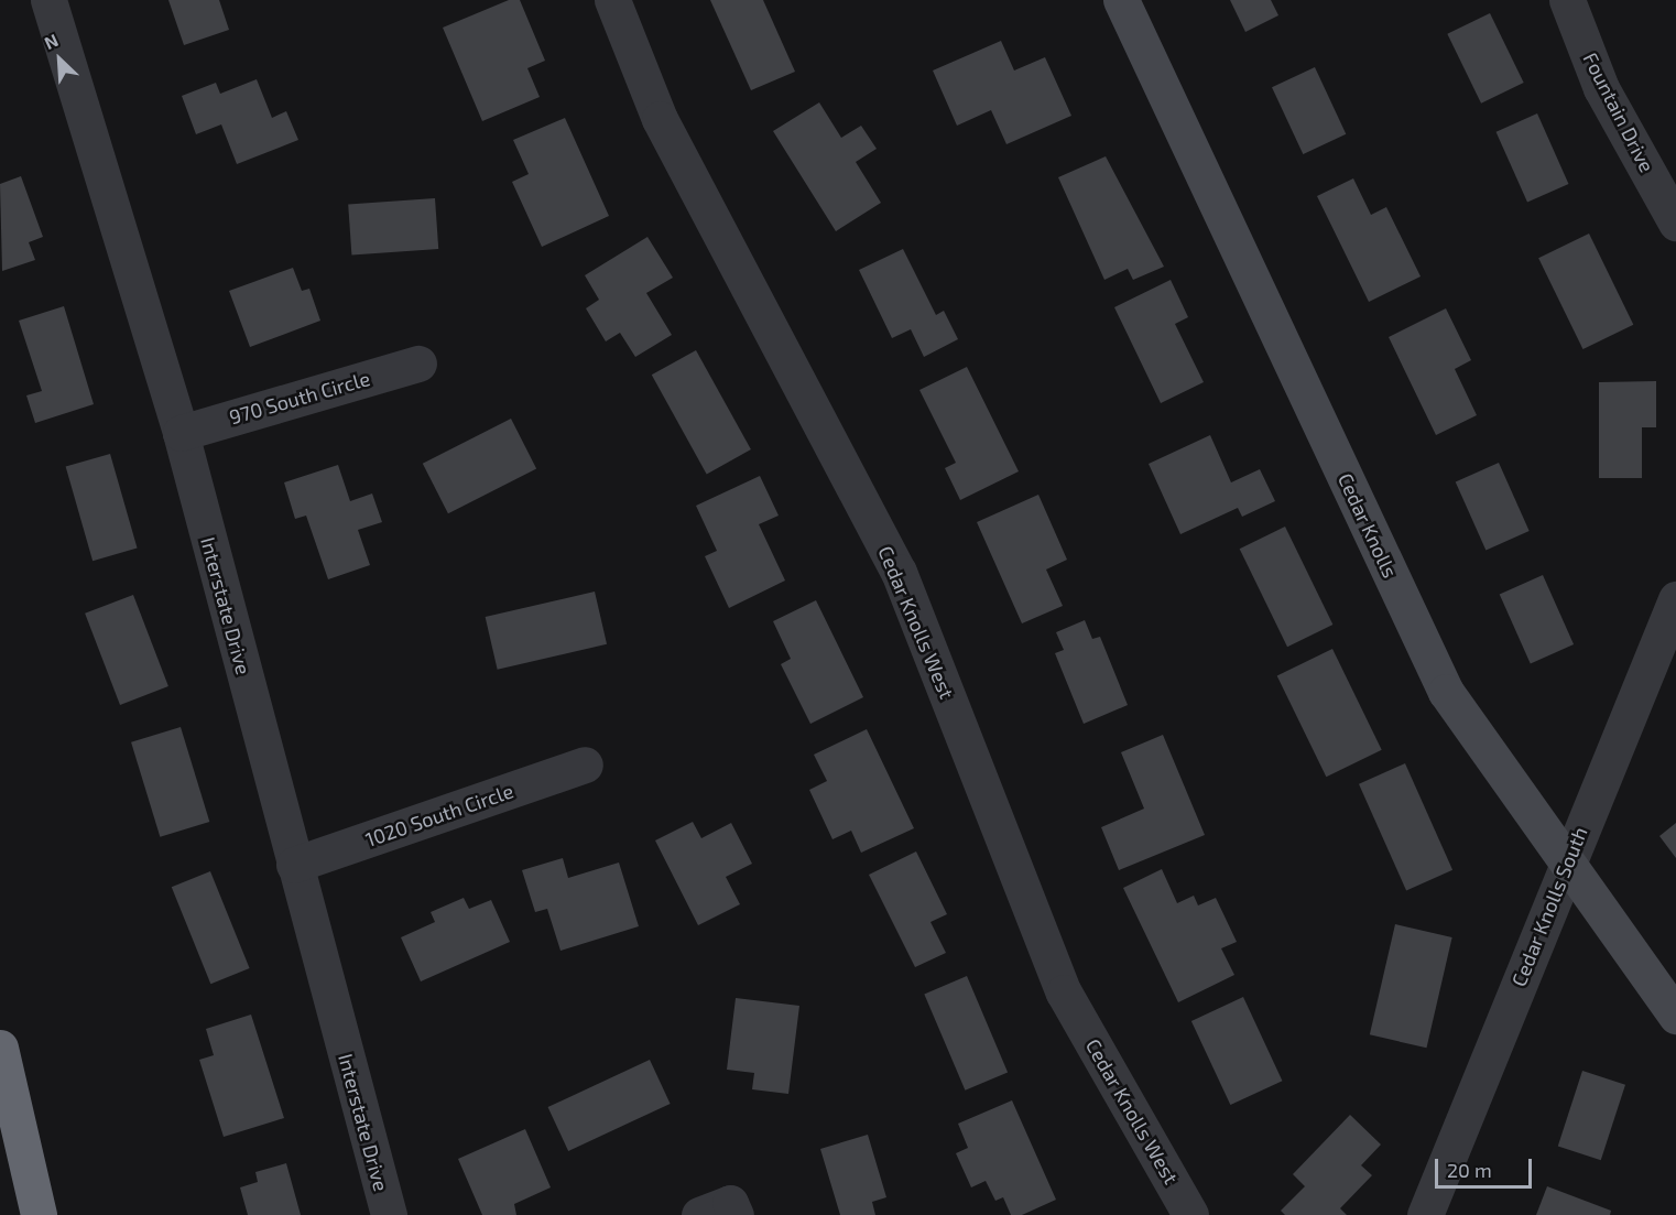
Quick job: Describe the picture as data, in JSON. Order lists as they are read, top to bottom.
{
  "streets": {
    "street": [
      "Fountain Drive",
      "970 South Circle",
      "Cedar Knolls",
      "Interstate Drive",
      "Cedar Knolls West",
      "1020 South Circle",
      "Cedar Knolls South"
    ]
  },
  "crossings": [
    ["970 South Circle", "Interstate Drive"],
    ["Cedar Knolls", "Cedar Knolls South"],
    ["Interstate Drive", "1020 South Circle"]
  ],
  "scale_bar": "20 m",
  "north": "top left"
}
